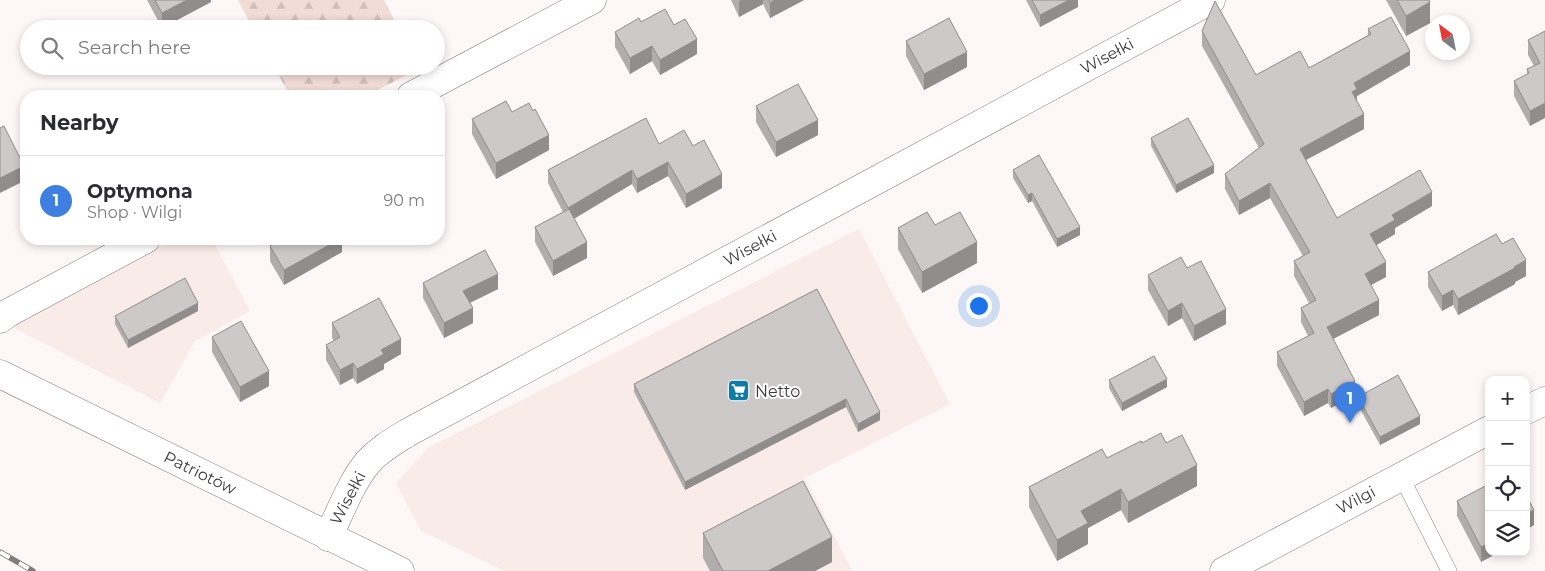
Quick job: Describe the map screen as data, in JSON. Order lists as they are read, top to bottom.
{
  "streets": {
    "street": ["Wisełki", "Patriotów", "Wilgi"]
  },
  "crossings": [
    ["Wisełki", "Patriotów"]
  ],
  "places": {
    "supermarket": ["Netto"]
  },
  "north": "top left",
  "page": {
    "search": "Search here",
    "heading": "Nearby",
    "list": [
      {
        "mark": "1",
        "name": "Optymona",
        "note": "Shop · Wilgi",
        "value": "90 m"
      }
    ],
    "map_buttons": ["+", "−"],
    "pins": "1"
  }
}
